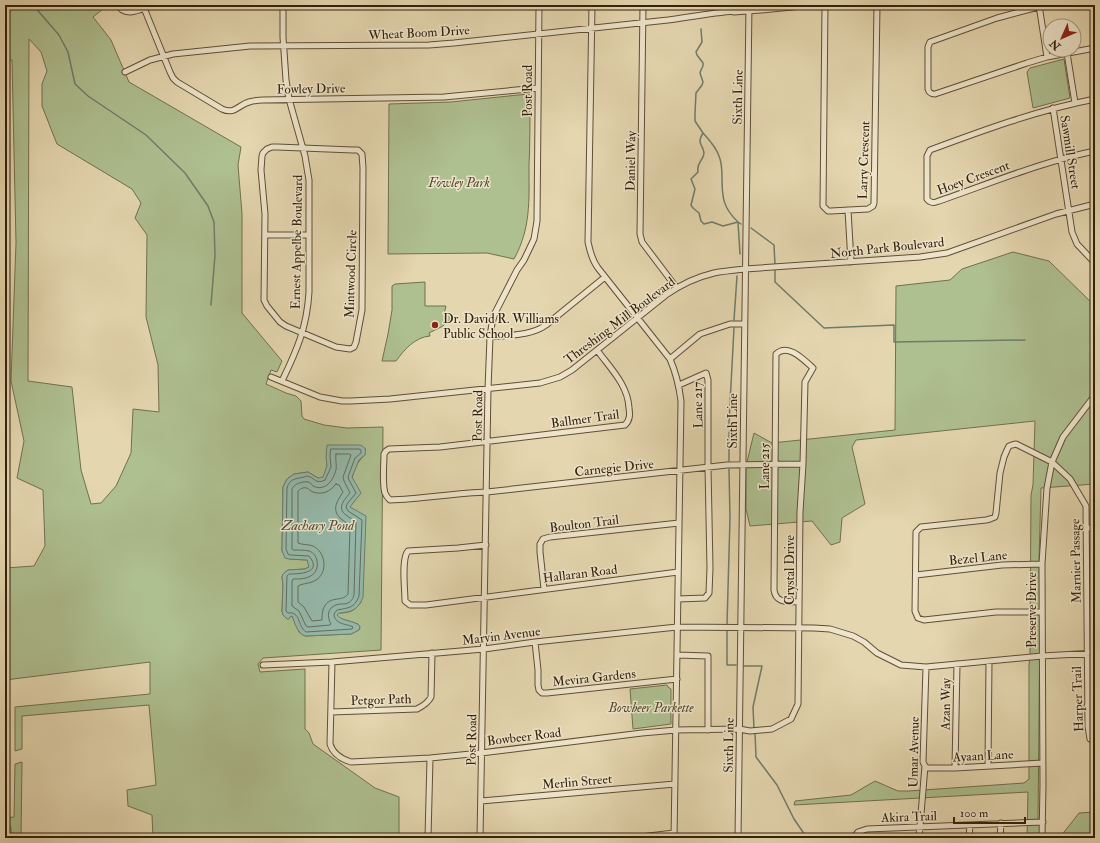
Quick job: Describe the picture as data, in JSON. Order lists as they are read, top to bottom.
{
  "streets": {
    "street": [
      "Wheat Boom Drive",
      "Fowley Drive",
      "Post Road",
      "Sixth Line",
      "Sawmill Street",
      "Larry Crescent",
      "Daniel Way",
      "Hoey Crescent",
      "Ernest Appelbe Boulevard",
      "North Park Boulevard",
      "Mintwood Circle",
      "Threshing Mill Boulevard",
      "Lane 217",
      "Ballmer Trail",
      "Lane 215",
      "Carnegie Drive",
      "Boulton Trail",
      "Bezel Lane",
      "Marnier Passage",
      "Crystal Drive",
      "Hallaran Road",
      "Preserve Drive",
      "Marvin Avenue",
      "Mevira Gardens",
      "Petgor Path",
      "Harper Trail",
      "Azan Way",
      "Bowbeer Road",
      "Umar Avenue",
      "Ayaan Lane",
      "Merlin Street",
      "Akira Trail"
    ]
  },
  "crossings": [
    ["Wheat Boom Drive", "Fowley Drive"],
    ["Wheat Boom Drive", "Post Road"],
    ["Wheat Boom Drive", "Sixth Line"],
    ["Wheat Boom Drive", "Daniel Way"],
    ["Wheat Boom Drive", "Ernest Appelbe Boulevard"],
    ["Fowley Drive", "Post Road"],
    ["Fowley Drive", "Ernest Appelbe Boulevard"],
    ["Post Road", "Threshing Mill Boulevard"],
    ["Post Road", "Ballmer Trail"],
    ["Post Road", "Carnegie Drive"],
    ["Post Road", "Hallaran Road"],
    ["Post Road", "Marvin Avenue"],
    ["Post Road", "Bowbeer Road"],
    ["Post Road", "Merlin Street"],
    ["Sixth Line", "North Park Boulevard"],
    ["Sixth Line", "Threshing Mill Boulevard"],
    ["Sixth Line", "Carnegie Drive"],
    ["Sixth Line", "Crystal Drive"],
    ["Sixth Line", "Marvin Avenue"],
    ["Sixth Line", "Bowbeer Road"],
    ["Sawmill Street", "Hoey Crescent"],
    ["Sawmill Street", "North Park Boulevard"],
    ["Daniel Way", "Threshing Mill Boulevard"],
    ["Ernest Appelbe Boulevard", "Mintwood Circle"],
    ["Ernest Appelbe Boulevard", "Threshing Mill Boulevard"],
    ["North Park Boulevard", "Threshing Mill Boulevard"],
    ["Threshing Mill Boulevard", "Ballmer Trail"],
    ["Lane 217", "Carnegie Drive"],
    ["Ballmer Trail", "Carnegie Drive"],
    ["Lane 215", "Carnegie Drive"],
    ["Lane 215", "Crystal Drive"],
    ["Carnegie Drive", "Crystal Drive"],
    ["Boulton Trail", "Hallaran Road"],
    ["Bezel Lane", "Marnier Passage"],
    ["Bezel Lane", "Preserve Drive"],
    ["Marnier Passage", "Preserve Drive"],
    ["Marnier Passage", "Marvin Avenue"],
    ["Marnier Passage", "Harper Trail"],
    ["Crystal Drive", "Marvin Avenue"],
    ["Crystal Drive", "Bowbeer Road"],
    ["Preserve Drive", "Marvin Avenue"],
    ["Preserve Drive", "Ayaan Lane"],
    ["Preserve Drive", "Akira Trail"],
    ["Marvin Avenue", "Mevira Gardens"],
    ["Marvin Avenue", "Petgor Path"],
    ["Marvin Avenue", "Harper Trail"],
    ["Marvin Avenue", "Azan Way"],
    ["Marvin Avenue", "Bowbeer Road"],
    ["Marvin Avenue", "Umar Avenue"],
    ["Petgor Path", "Bowbeer Road"],
    ["Azan Way", "Ayaan Lane"],
    ["Umar Avenue", "Ayaan Lane"],
    ["Umar Avenue", "Akira Trail"]
  ],
  "water": ["Zachary Pond"],
  "parks": ["Fowley Park", "Bowbeer Parkette"],
  "places": ["Dr. David R. Williams Public School"],
  "scale_bar": "100 m",
  "north": "bottom left"
}
